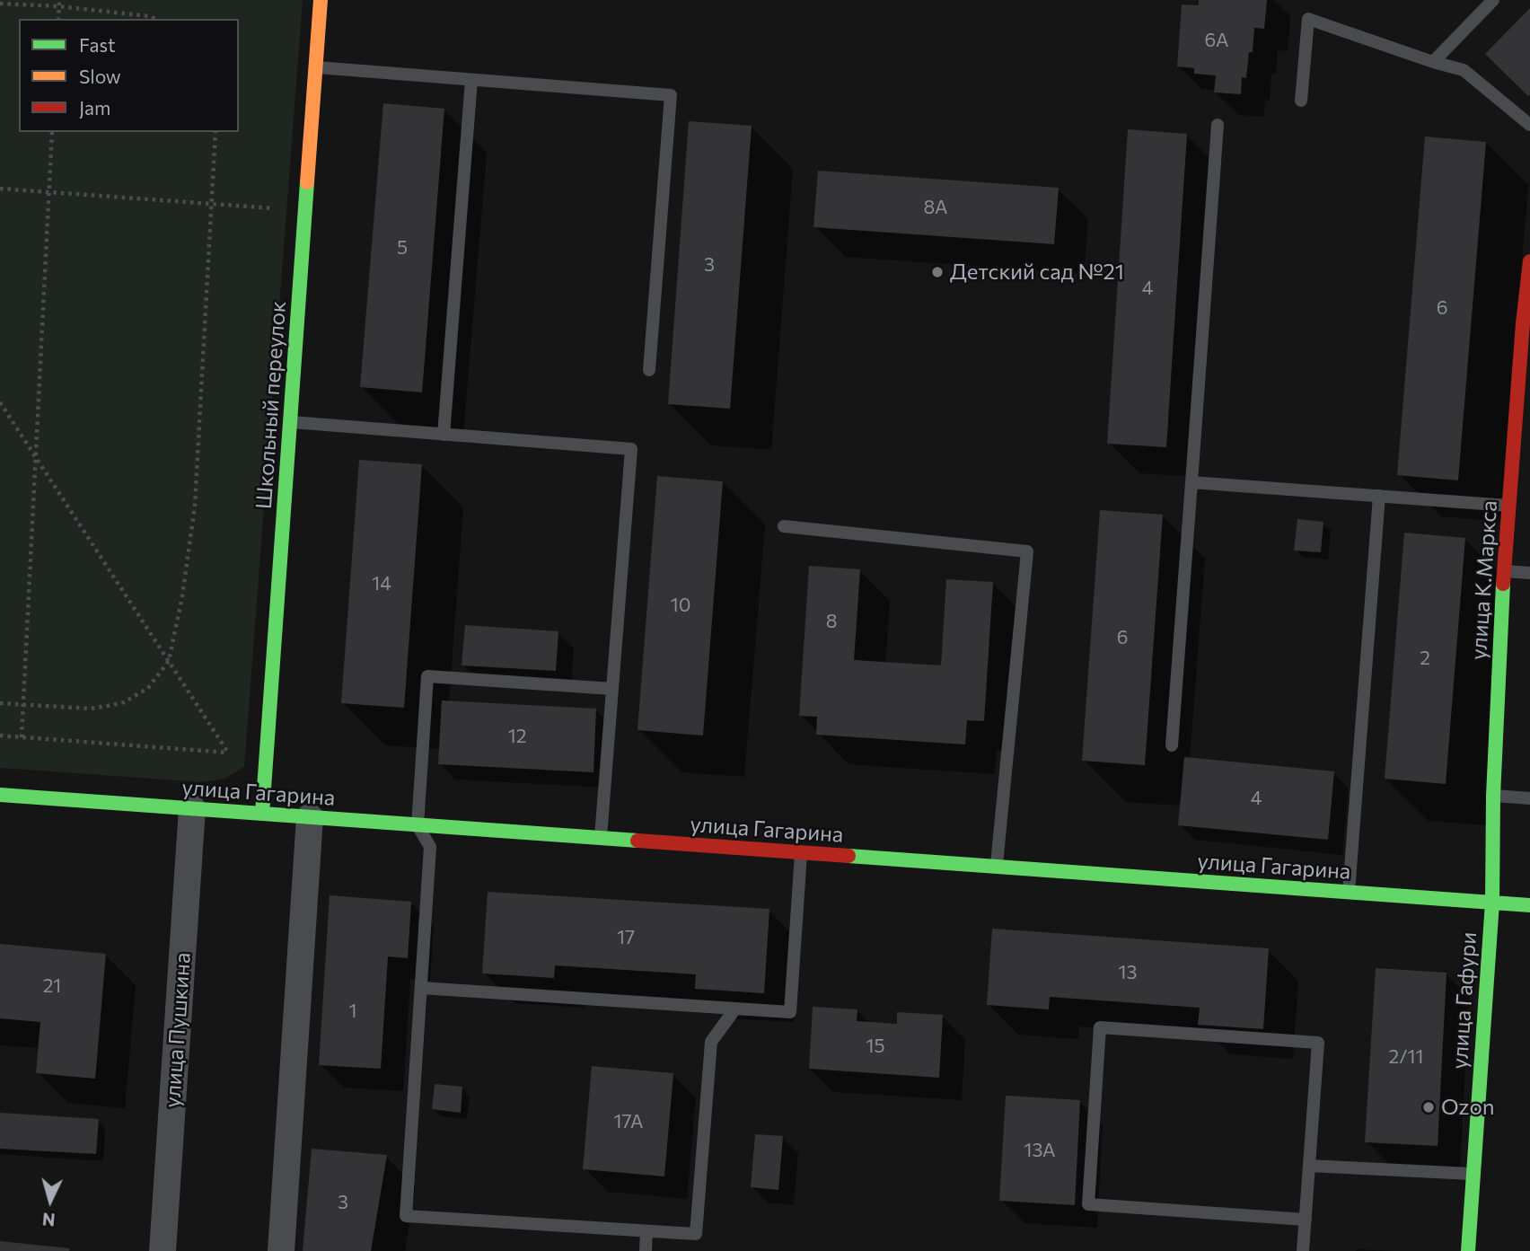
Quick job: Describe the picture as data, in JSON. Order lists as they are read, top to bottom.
{
  "streets": {
    "street": [
      "Школьный переулок",
      "улица К.Маркса",
      "улица Гагарина",
      "улица Гафури",
      "улица Пушкина"
    ]
  },
  "crossings": [
    ["Школьный переулок", "улица Гагарина"],
    ["улица К.Маркса", "улица Гагарина"],
    ["улица К.Маркса", "улица Гафури"],
    ["улица Гагарина", "улица Гафури"],
    ["улица Гагарина", "улица Пушкина"]
  ],
  "places": ["Детский cад №21", "Ozon"],
  "house_numbers": [
    "6А",
    "8А",
    "5",
    "3",
    "4",
    "6",
    "14",
    "10",
    "8",
    "6",
    "2",
    "12",
    "4",
    "17",
    "13",
    "21",
    "1",
    "15",
    "2/11",
    "17А",
    "13А",
    "3"
  ],
  "legend": ["Fast", "Slow", "Jam"],
  "north": "bottom"
}
